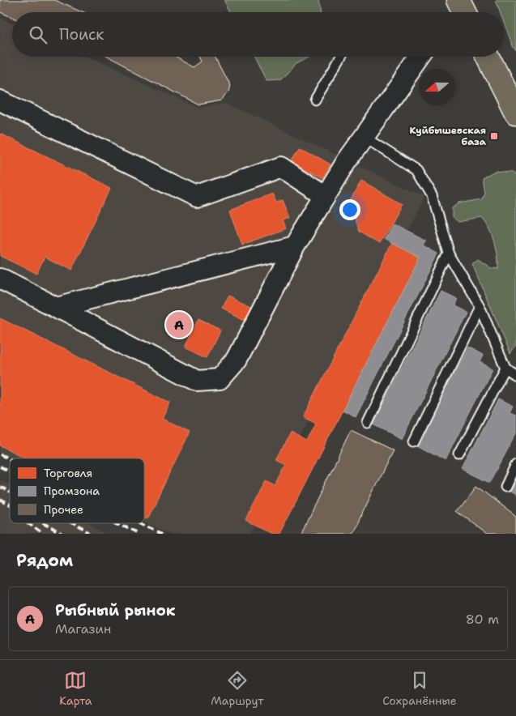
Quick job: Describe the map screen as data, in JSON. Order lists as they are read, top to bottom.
{
  "places": {
    "transit": ["Куйбышевская база"]
  },
  "legend": ["Торговля", "Промзона", "Прочее"],
  "north": "left",
  "page": {
    "search": "Поиск",
    "pins": "A",
    "heading": "Рядом",
    "list": [
      {
        "mark": "A",
        "name": "Рыбный рынок",
        "note": "Магазин",
        "value": "80 m"
      }
    ],
    "nav": ["Карта", "Маршрут", "Сохранённые"]
  }
}
